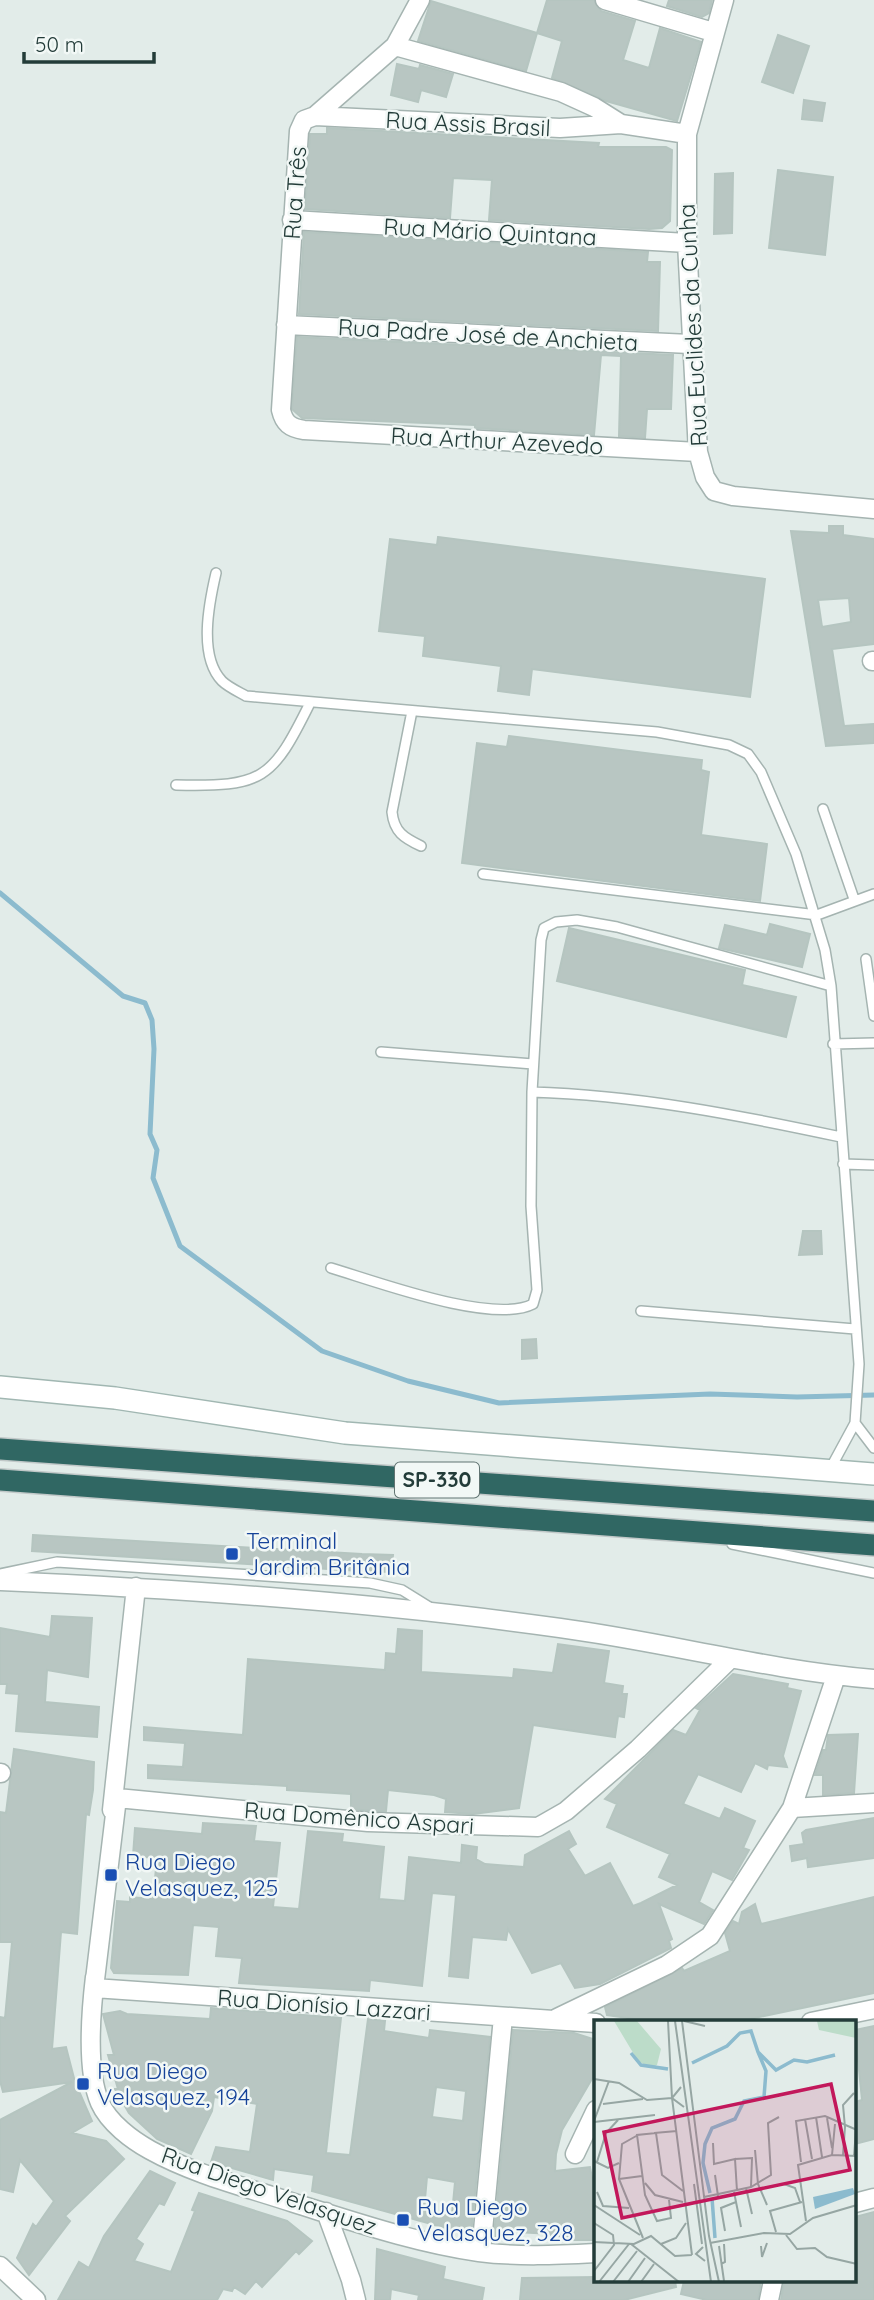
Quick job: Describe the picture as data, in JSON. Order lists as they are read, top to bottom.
{
  "streets": {
    "highway": ["SP-330"],
    "street": [
      "Rua Assis Brasil",
      "Rua Três",
      "Rua Mário Quintana",
      "Rua Euclides da Cunha",
      "Rua Padre José de Anchieta",
      "Rua Arthur Azevedo",
      "Rua Domênico Aspari",
      "Rua Dionísio Lazzari",
      "Rua Diego Velasquez"
    ]
  },
  "crossings": [
    ["Rua Assis Brasil", "Rua Três"],
    ["Rua Três", "Rua Mário Quintana"],
    ["Rua Três", "Rua Padre José de Anchieta"],
    ["Rua Três", "Rua Arthur Azevedo"],
    ["Rua Mário Quintana", "Rua Euclides da Cunha"],
    ["Rua Euclides da Cunha", "Rua Padre José de Anchieta"],
    ["Rua Euclides da Cunha", "Rua Arthur Azevedo"],
    ["Rua Domênico Aspari", "Rua Dionísio Lazzari"],
    ["Rua Domênico Aspari", "Rua Diego Velasquez"],
    ["Rua Dionísio Lazzari", "Rua Diego Velasquez"]
  ],
  "places": {
    "transit": [
      "Terminal Jardim Britânia",
      "Rua Diego Velasquez, 125",
      "Rua Diego Velasquez, 194",
      "Rua Diego Velasquez, 328"
    ]
  },
  "scale_bar": "50 m"
}
